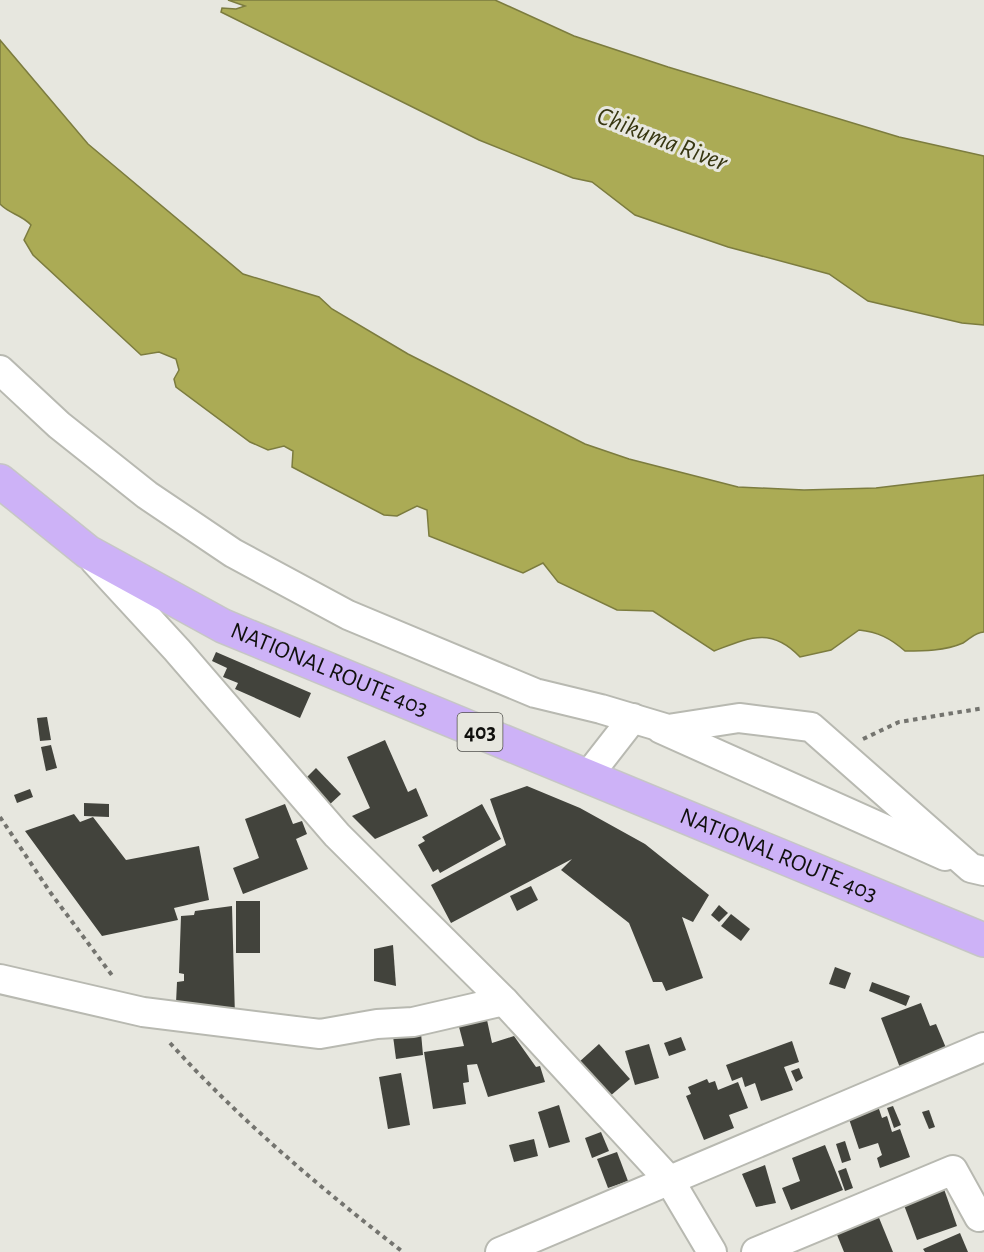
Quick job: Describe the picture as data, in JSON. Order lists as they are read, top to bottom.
{
  "streets": {
    "highway": ["NATIONAL ROUTE 403", "403"]
  },
  "water": ["Chikuma River"]
}
